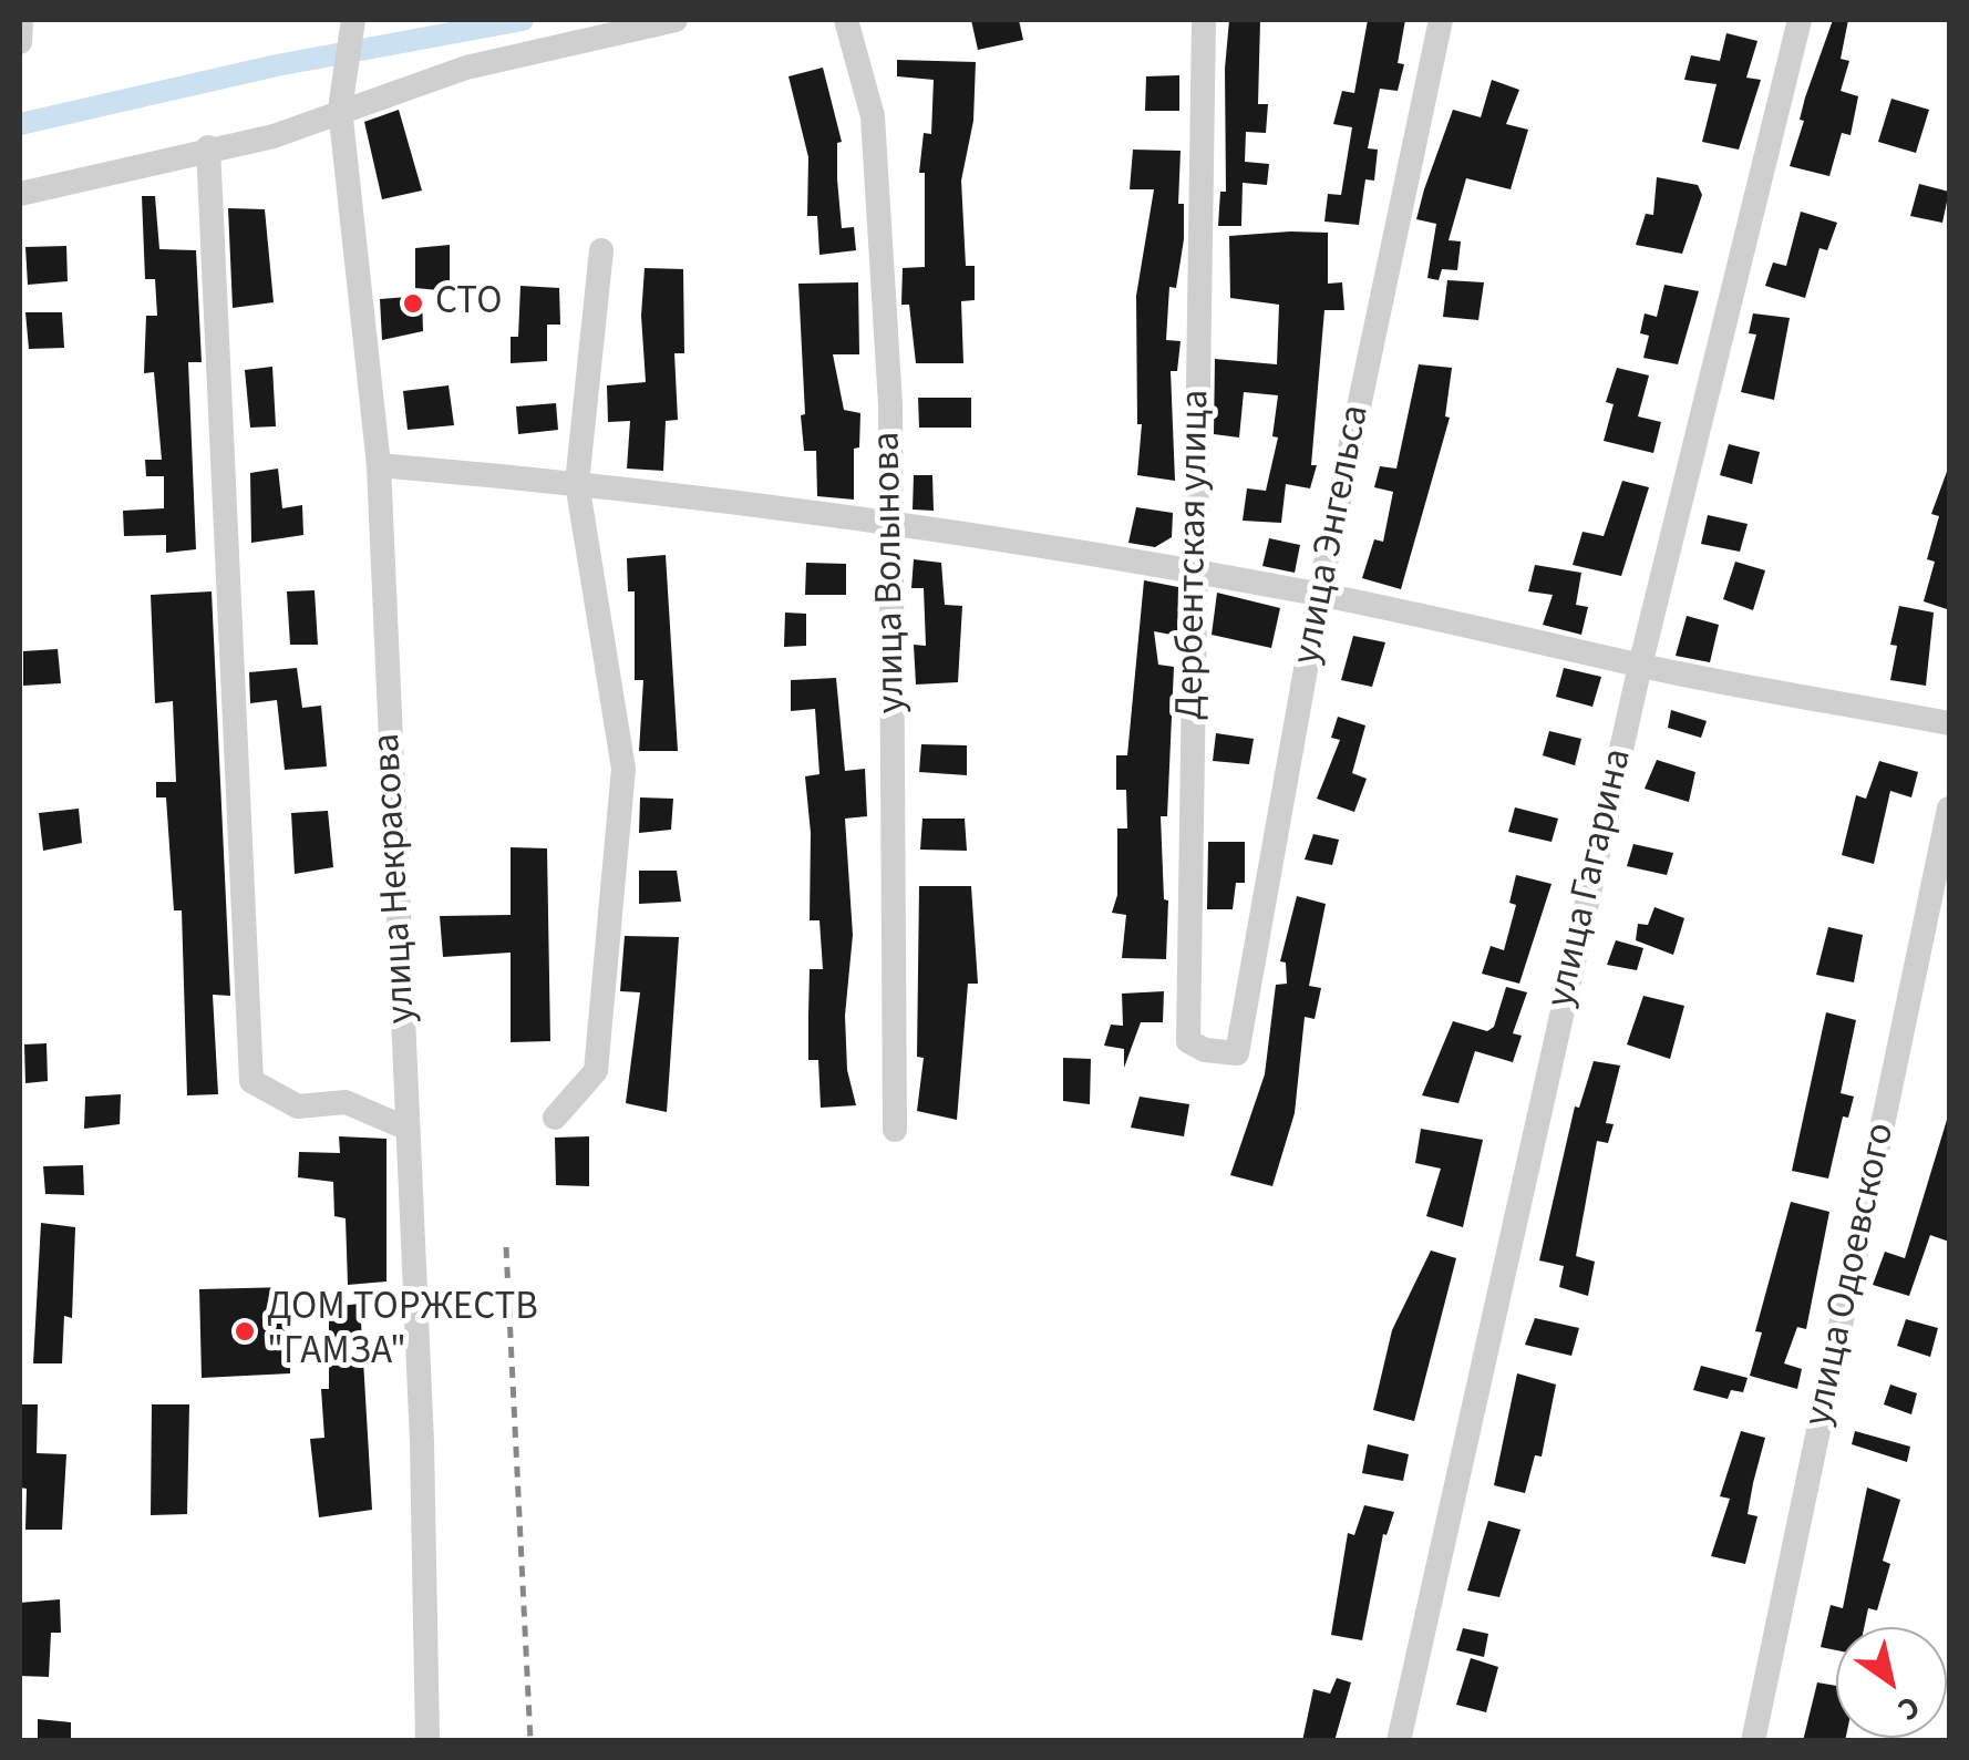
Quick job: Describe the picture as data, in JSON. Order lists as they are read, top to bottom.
{
  "streets": {
    "street": [
      "улица Энгельса",
      "Дербентская улица",
      "улица Волынова",
      "улица Некрасова",
      "улица Гагарина",
      "улица Одоевского"
    ]
  },
  "crossings": [
    ["улица Энгельса", "Дербентская улица"]
  ],
  "places": ["СТО", "ДОМ ТОРЖЕСТВ \"ГАМЗА\""],
  "north": "bottom right"
}
